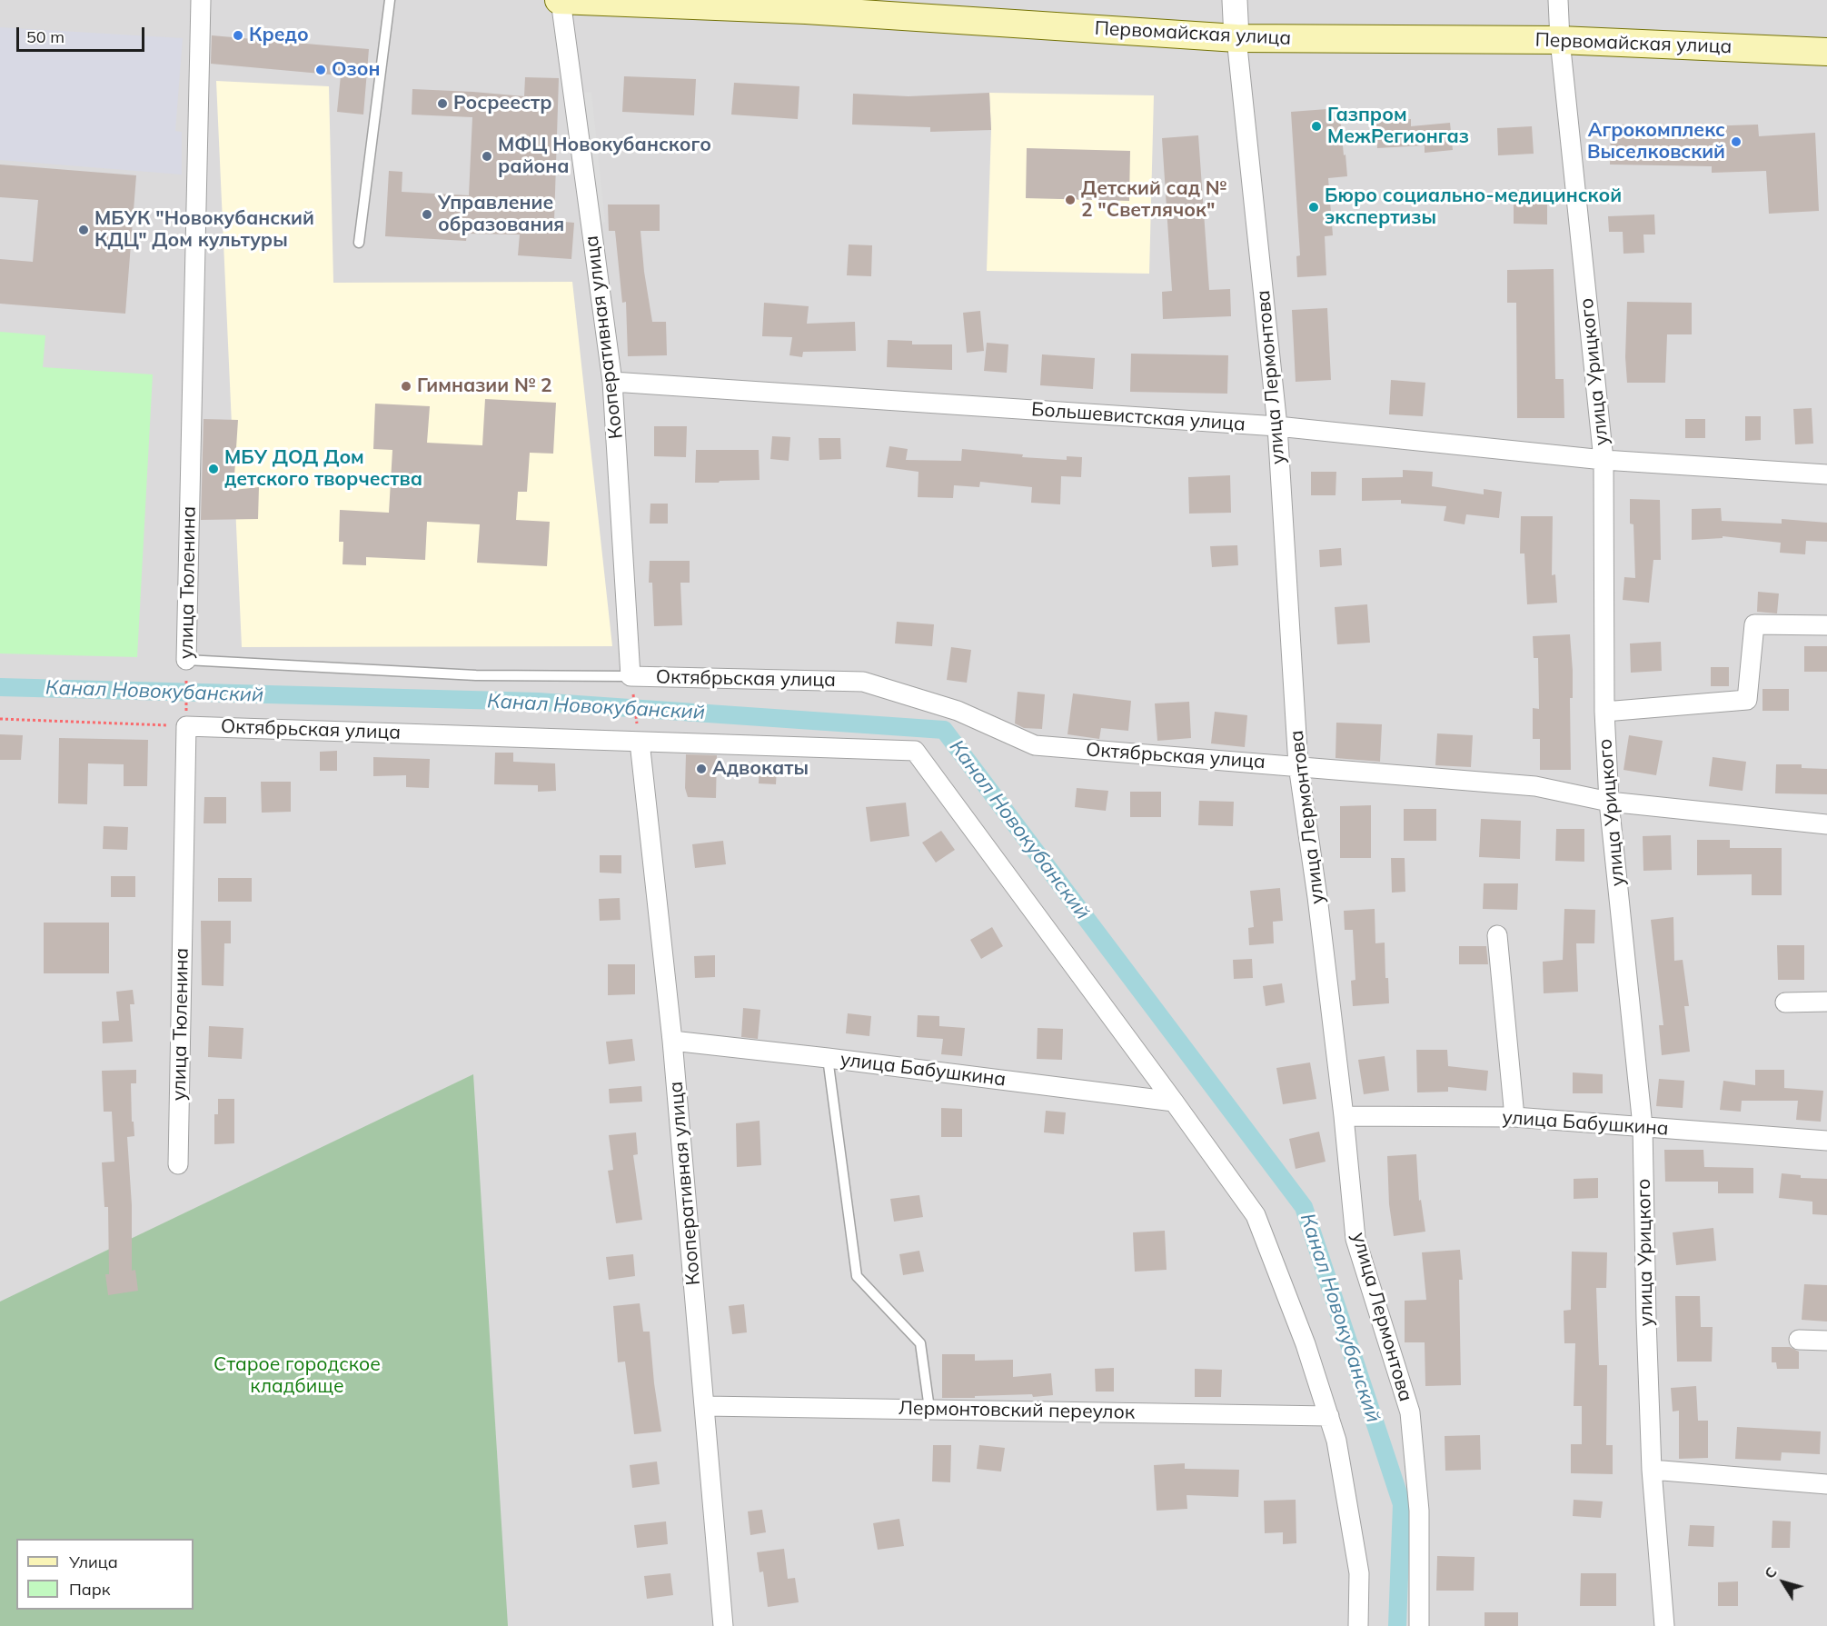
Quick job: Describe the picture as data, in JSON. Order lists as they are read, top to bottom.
{
  "streets": {
    "main road": ["Первомайская улица"],
    "street": [
      "Кооперативная улица",
      "улица Урицкого",
      "улица Лермонтова",
      "Большевистская улица",
      "улица Тюленина",
      "Октябрьская улица",
      "улица Бабушкина",
      "Лермонтовский переулок"
    ]
  },
  "crossings": [
    ["Первомайская улица", "Кооперативная улица"],
    ["Первомайская улица", "улица Урицкого"],
    ["Первомайская улица", "улица Лермонтова"],
    ["Кооперативная улица", "Большевистская улица"],
    ["Кооперативная улица", "Октябрьская улица"],
    ["Кооперативная улица", "улица Бабушкина"],
    ["Кооперативная улица", "Лермонтовский переулок"],
    ["улица Урицкого", "Большевистская улица"],
    ["улица Урицкого", "Октябрьская улица"],
    ["улица Урицкого", "улица Бабушкина"],
    ["улица Лермонтова", "Большевистская улица"],
    ["улица Лермонтова", "Октябрьская улица"],
    ["улица Лермонтова", "улица Бабушкина"],
    ["улица Тюленина", "Октябрьская улица"],
    ["Октябрьская улица", "улица Бабушкина"]
  ],
  "water": ["Канал Новокубанский"],
  "parks": ["Старое городское кладбище"],
  "places": [
    "Кредо",
    "Озон",
    "Росреестр",
    "Газпром МежРегионгаз",
    "Агрокомплекс Выселковский",
    "МФЦ Новокубанского района",
    "Детский сад № 2 \"Светлячок\"",
    "Бюро социально-медицинской экспертизы",
    "Управление образования",
    "МБУК \"Новокубанский КДЦ\" Дом культуры",
    "Гимназии № 2",
    "МБУ ДОД Дом детского творчества",
    "Адвокаты"
  ],
  "legend": ["Улица", "Парк"],
  "scale_bar": "50 m",
  "north": "top left"
}
